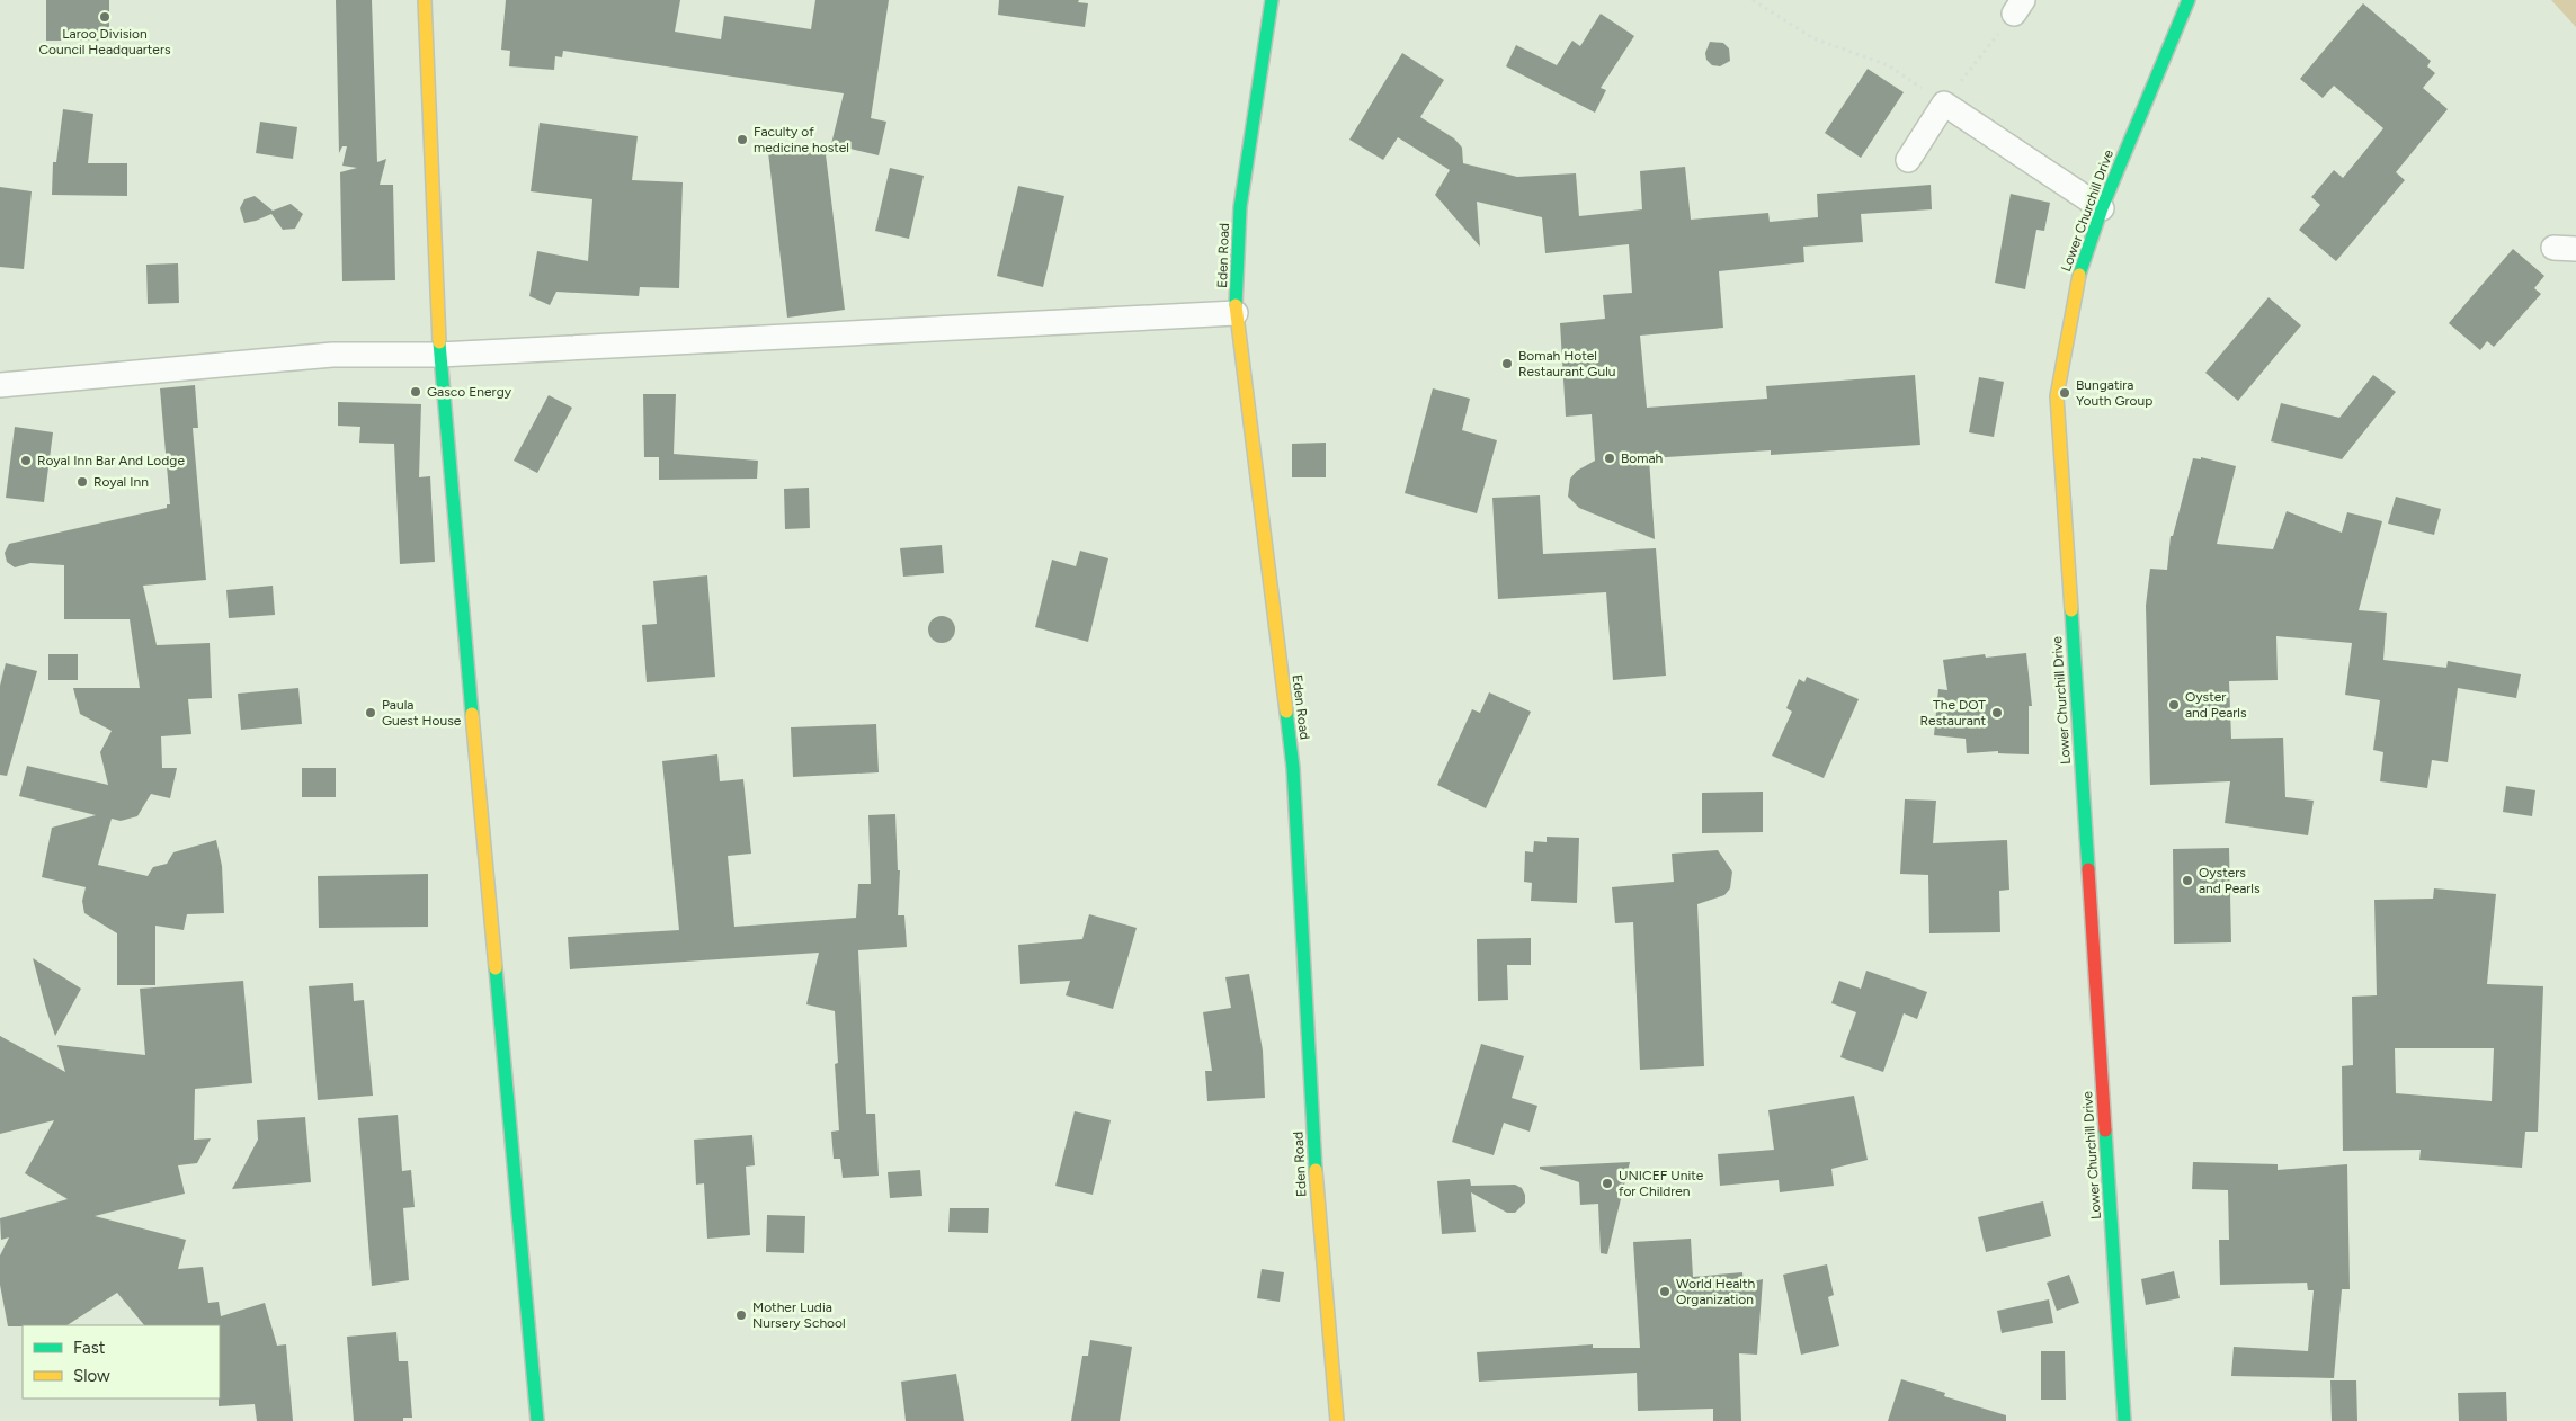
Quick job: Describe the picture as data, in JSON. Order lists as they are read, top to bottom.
{
  "streets": {
    "street": ["Lower Churchill Drive", "Eden Road"]
  },
  "places": [
    "Laroo Division Council Headquarters",
    "Faculty of medicine hostel",
    "Bomah Hotel Restaurant Gulu",
    "Gasco Energy",
    "Bungatira Youth Group",
    "Bomah",
    "Royal Inn Bar And Lodge",
    "Royal Inn",
    "Oyster and Pearls",
    "Paula Guest House",
    "The DOT Restaurant",
    "Oysters and Pearls",
    "UNICEF Unite for Children",
    "World Health Organization",
    "Mother Ludia Nursery School"
  ],
  "legend": ["Fast", "Slow"]
}
